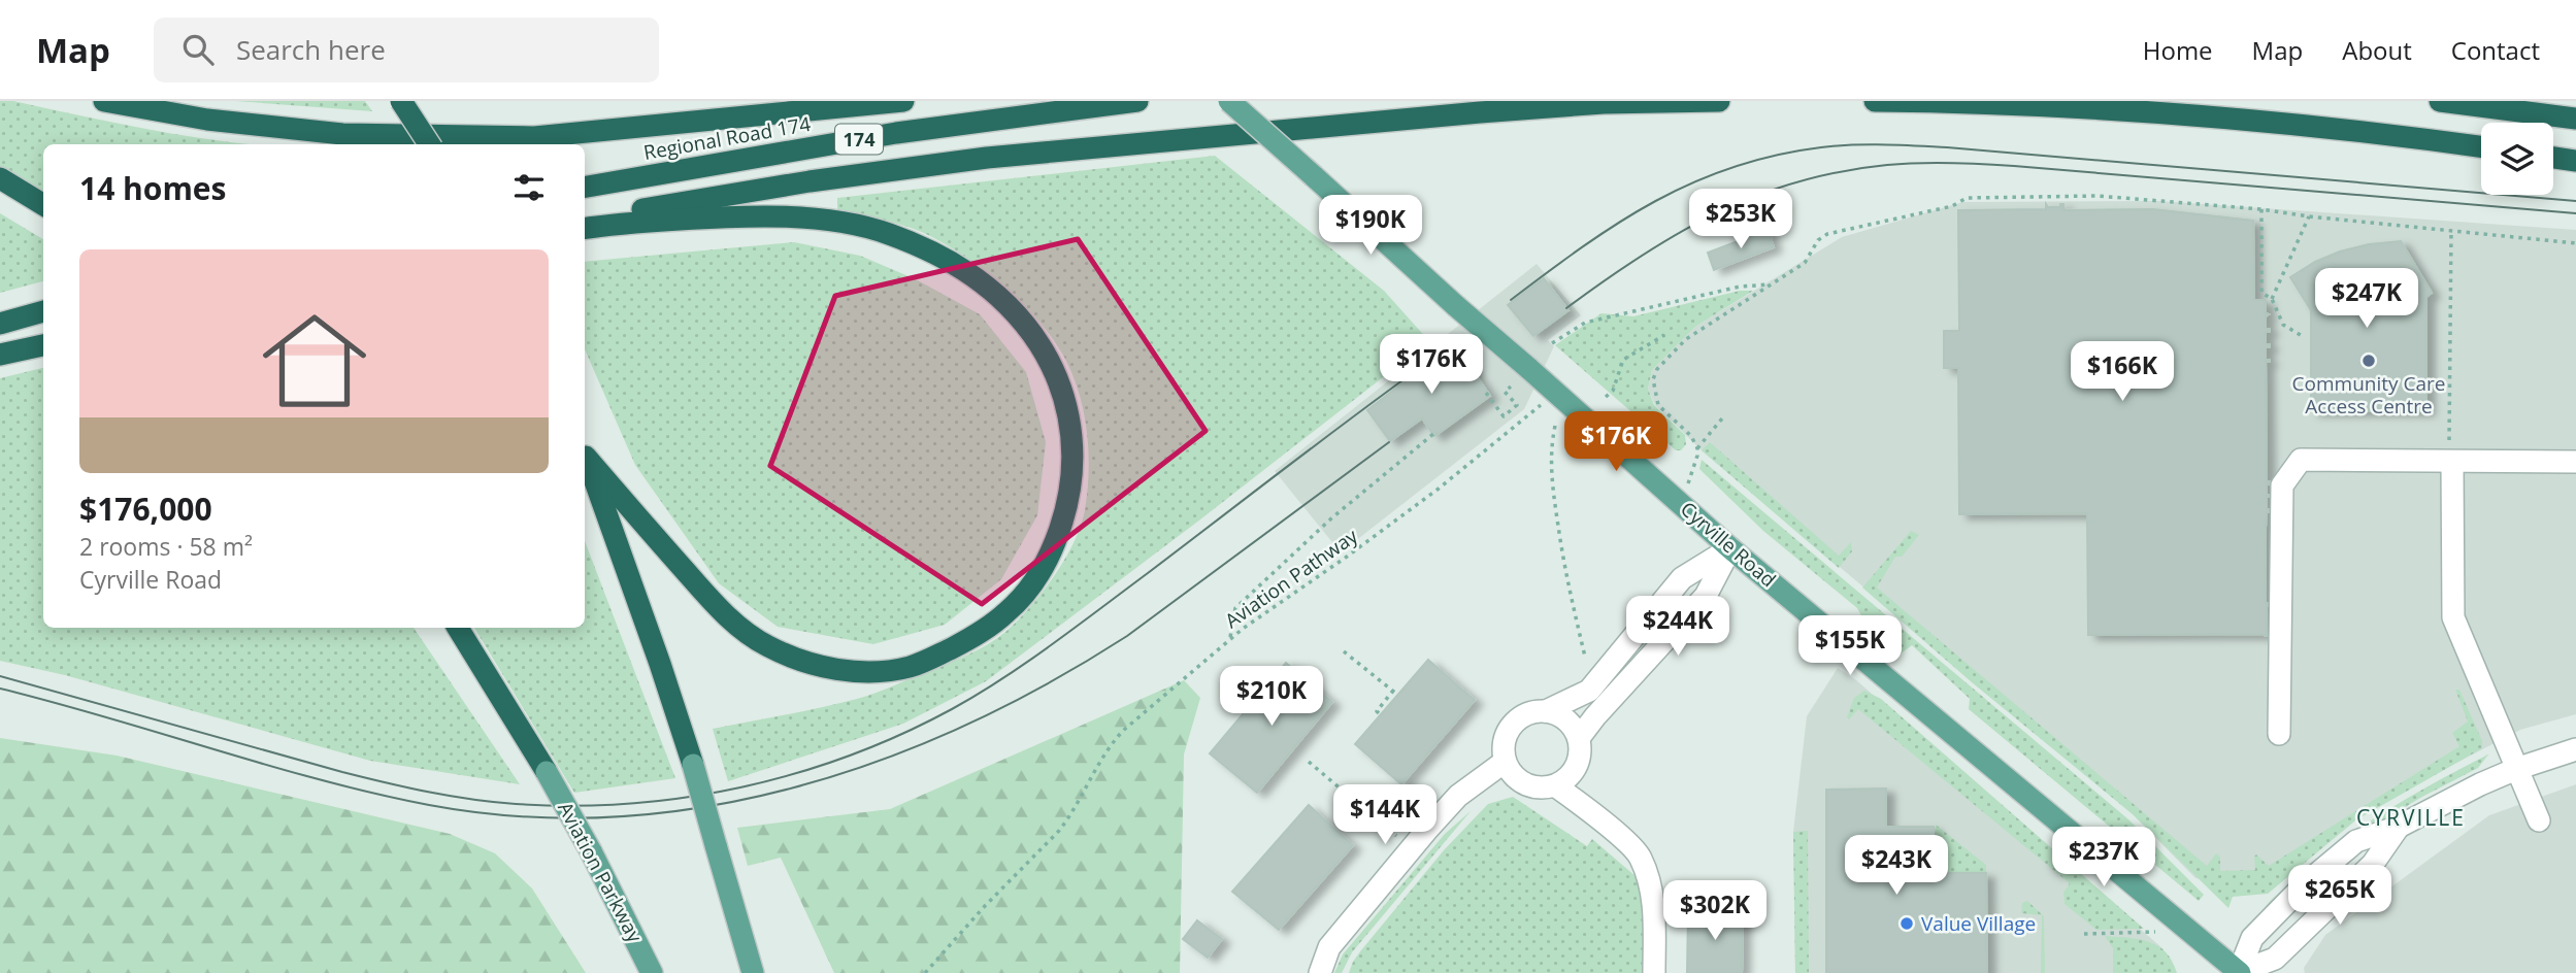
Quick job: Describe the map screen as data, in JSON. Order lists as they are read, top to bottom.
{
  "streets": {
    "highway": ["Regional Road 174", "174"],
    "main road": ["Cyrville Road", "Aviation Parkway"],
    "path": ["Aviation Pathway"]
  },
  "crossings": [
    ["Cyrville Road", "Aviation Pathway"]
  ],
  "districts": ["CYRVILLE"],
  "places": ["Community Care Access Centre", "Value Village"],
  "page": {
    "header": "Map",
    "search": "Search here",
    "nav": [
      "Home",
      "Map",
      "About",
      "Contact"
    ],
    "heading": "14 homes",
    "price": [
      "$253K",
      "$190K",
      "$247K",
      "$176K",
      "$166K",
      "$176K",
      "$244K",
      "$155K",
      "$210K",
      "$144K",
      "$237K",
      "$243K",
      "$265K",
      "$302K"
    ],
    "list": [
      {
        "name": "$176,000",
        "note": "2 rooms · 58 m² · Cyrville Road"
      }
    ]
  }
}
